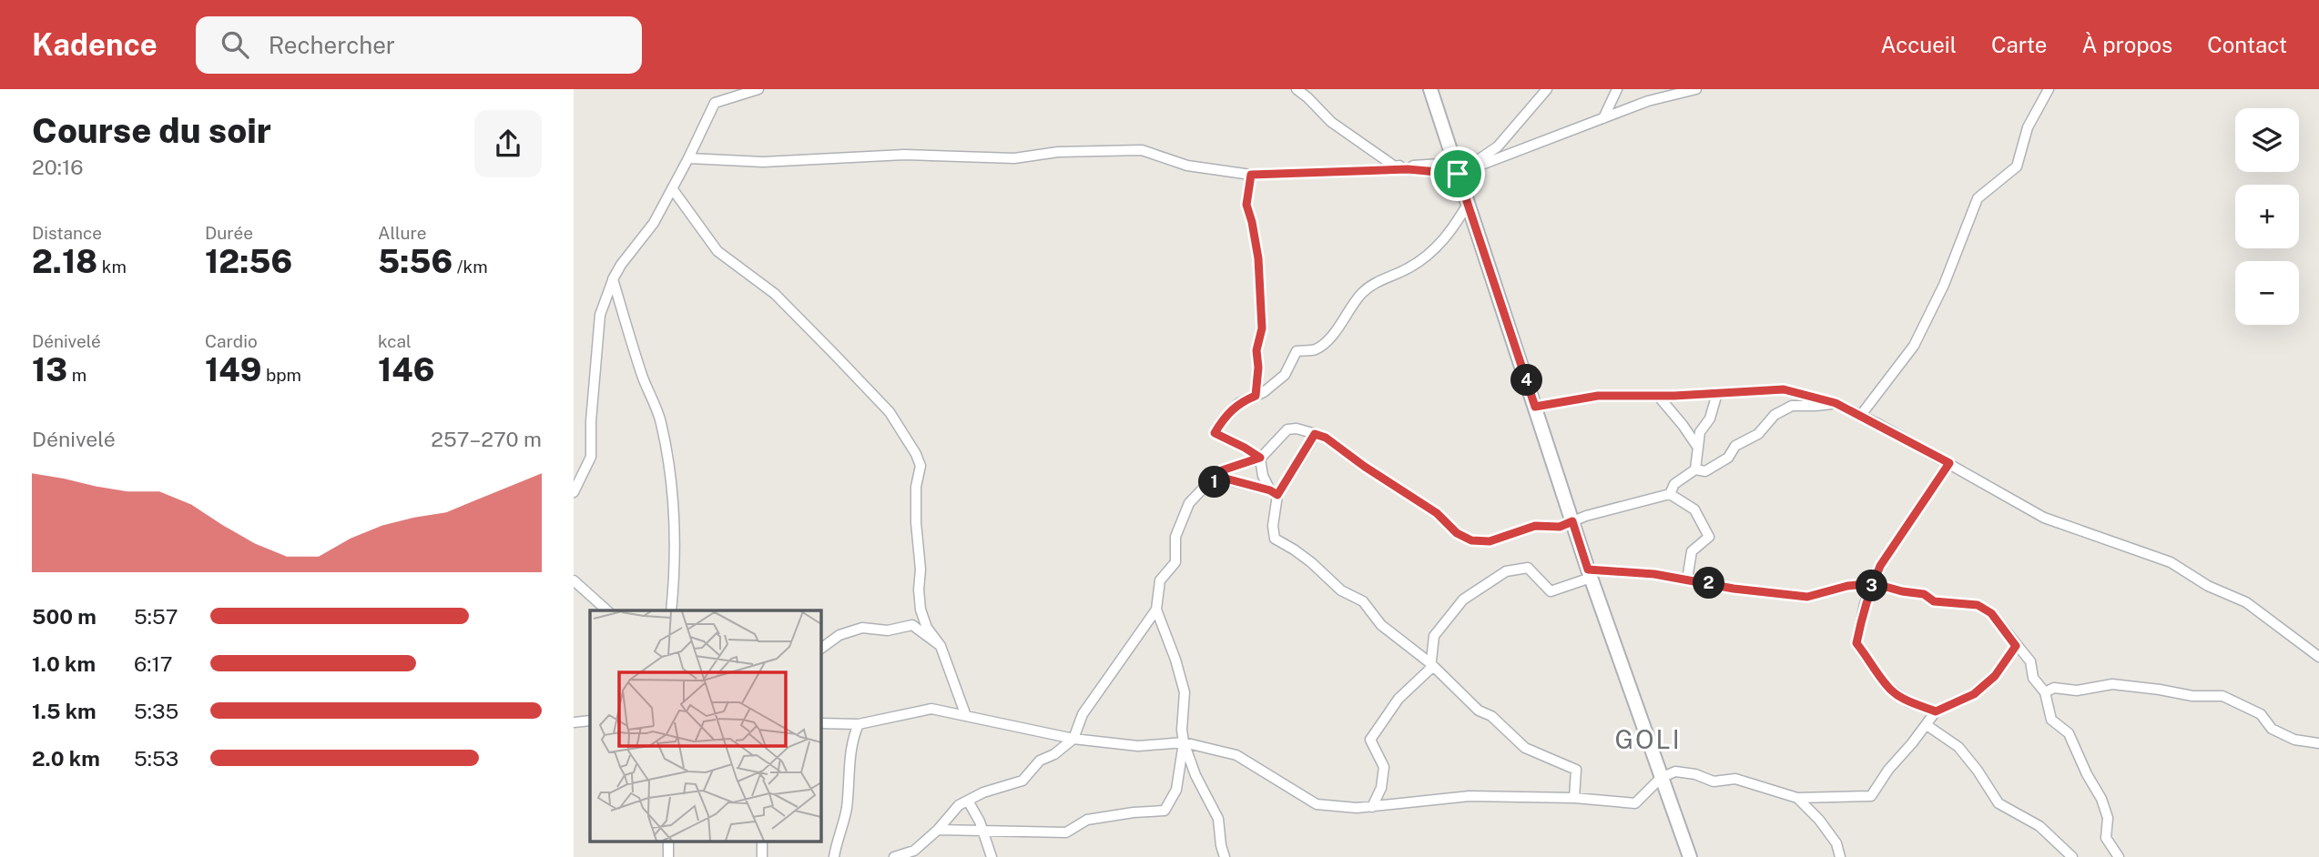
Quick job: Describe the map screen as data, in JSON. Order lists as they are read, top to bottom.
{
  "districts": ["GOLI"],
  "page": {
    "header": "Kadence",
    "search": "Rechercher",
    "nav": [
      "Accueil",
      "Carte",
      "À propos",
      "Contact"
    ],
    "heading": ["Course du soir", "20:16"],
    "map_buttons": ["+", "−"],
    "stats": [
      ["Distance", "2.18 km"],
      ["Durée", "12:56"],
      ["Allure", "5:56 /km"],
      ["Dénivelé", "13 m"],
      ["Cardio", "149 bpm"],
      ["kcal", "146"]
    ],
    "pins": [
      "4",
      "1",
      "2",
      "3"
    ],
    "chart": ["Dénivelé", "257–270 m"],
    "list": [
      {
        "name": "500 m",
        "note": "5:57"
      },
      {
        "name": "1.0 km",
        "note": "6:17"
      },
      {
        "name": "1.5 km",
        "note": "5:35"
      },
      {
        "name": "2.0 km",
        "note": "5:53"
      }
    ]
  }
}
